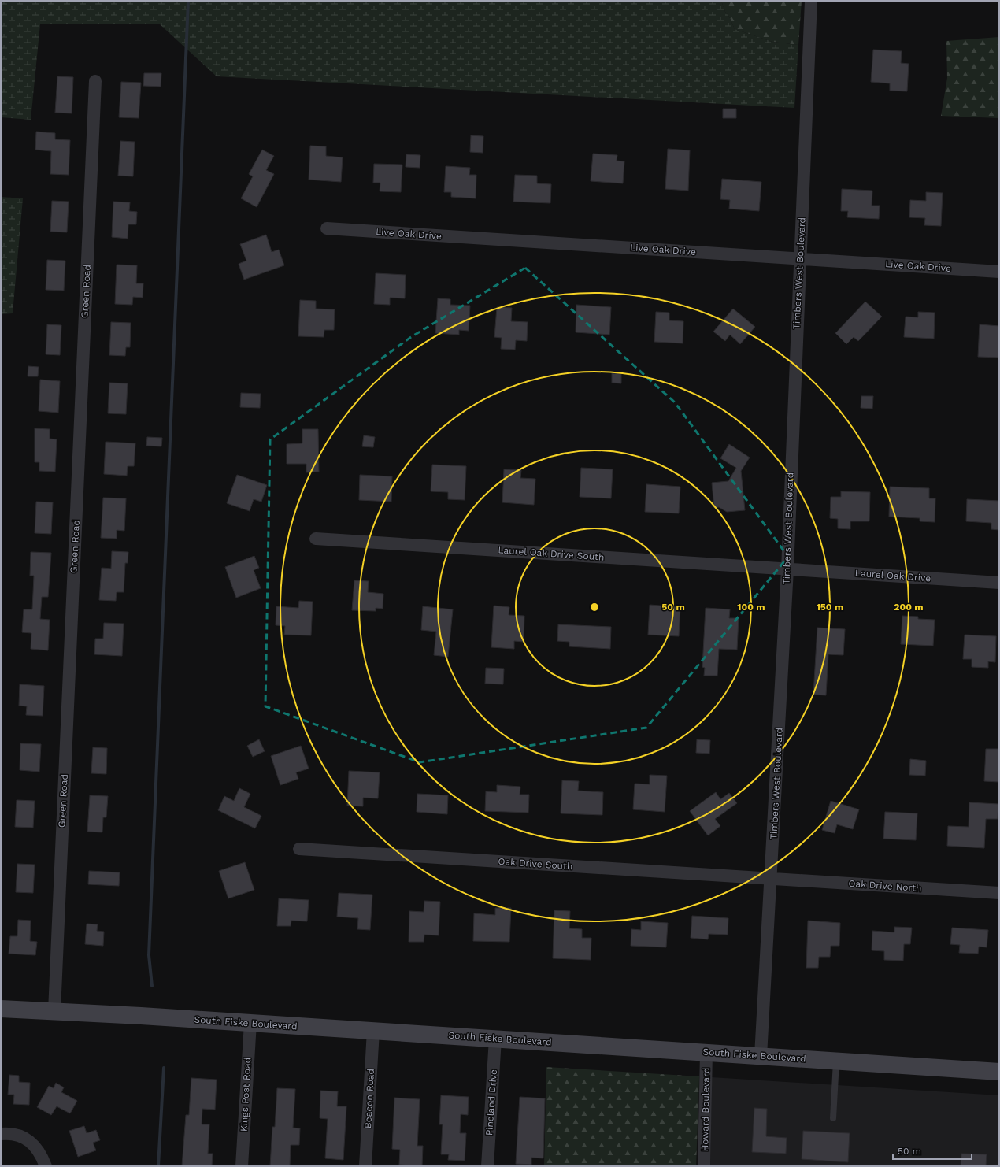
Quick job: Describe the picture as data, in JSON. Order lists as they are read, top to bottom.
{
  "streets": {
    "main road": ["South Fiske Boulevard"],
    "street": [
      "Live Oak Drive",
      "Timbers West Boulevard",
      "Green Road",
      "Laurel Oak Drive South",
      "Laurel Oak Drive",
      "Oak Drive South",
      "Oak Drive North",
      "Kings Post Road",
      "Beacon Road",
      "Pineland Drive",
      "Howard Boulevard"
    ]
  },
  "crossings": [
    ["Live Oak Drive", "Timbers West Boulevard"],
    ["Timbers West Boulevard", "Laurel Oak Drive South"],
    ["Timbers West Boulevard", "Laurel Oak Drive"],
    ["Timbers West Boulevard", "Oak Drive South"],
    ["Timbers West Boulevard", "Oak Drive North"],
    ["Timbers West Boulevard", "South Fiske Boulevard"],
    ["Green Road", "South Fiske Boulevard"],
    ["Laurel Oak Drive South", "Laurel Oak Drive"],
    ["Oak Drive South", "Oak Drive North"],
    ["South Fiske Boulevard", "Kings Post Road"],
    ["South Fiske Boulevard", "Beacon Road"],
    ["South Fiske Boulevard", "Pineland Drive"],
    ["South Fiske Boulevard", "Howard Boulevard"]
  ],
  "scale_bar": "50 m",
  "rings": [
    "50 m",
    "100 m",
    "150 m",
    "200 m"
  ]
}
